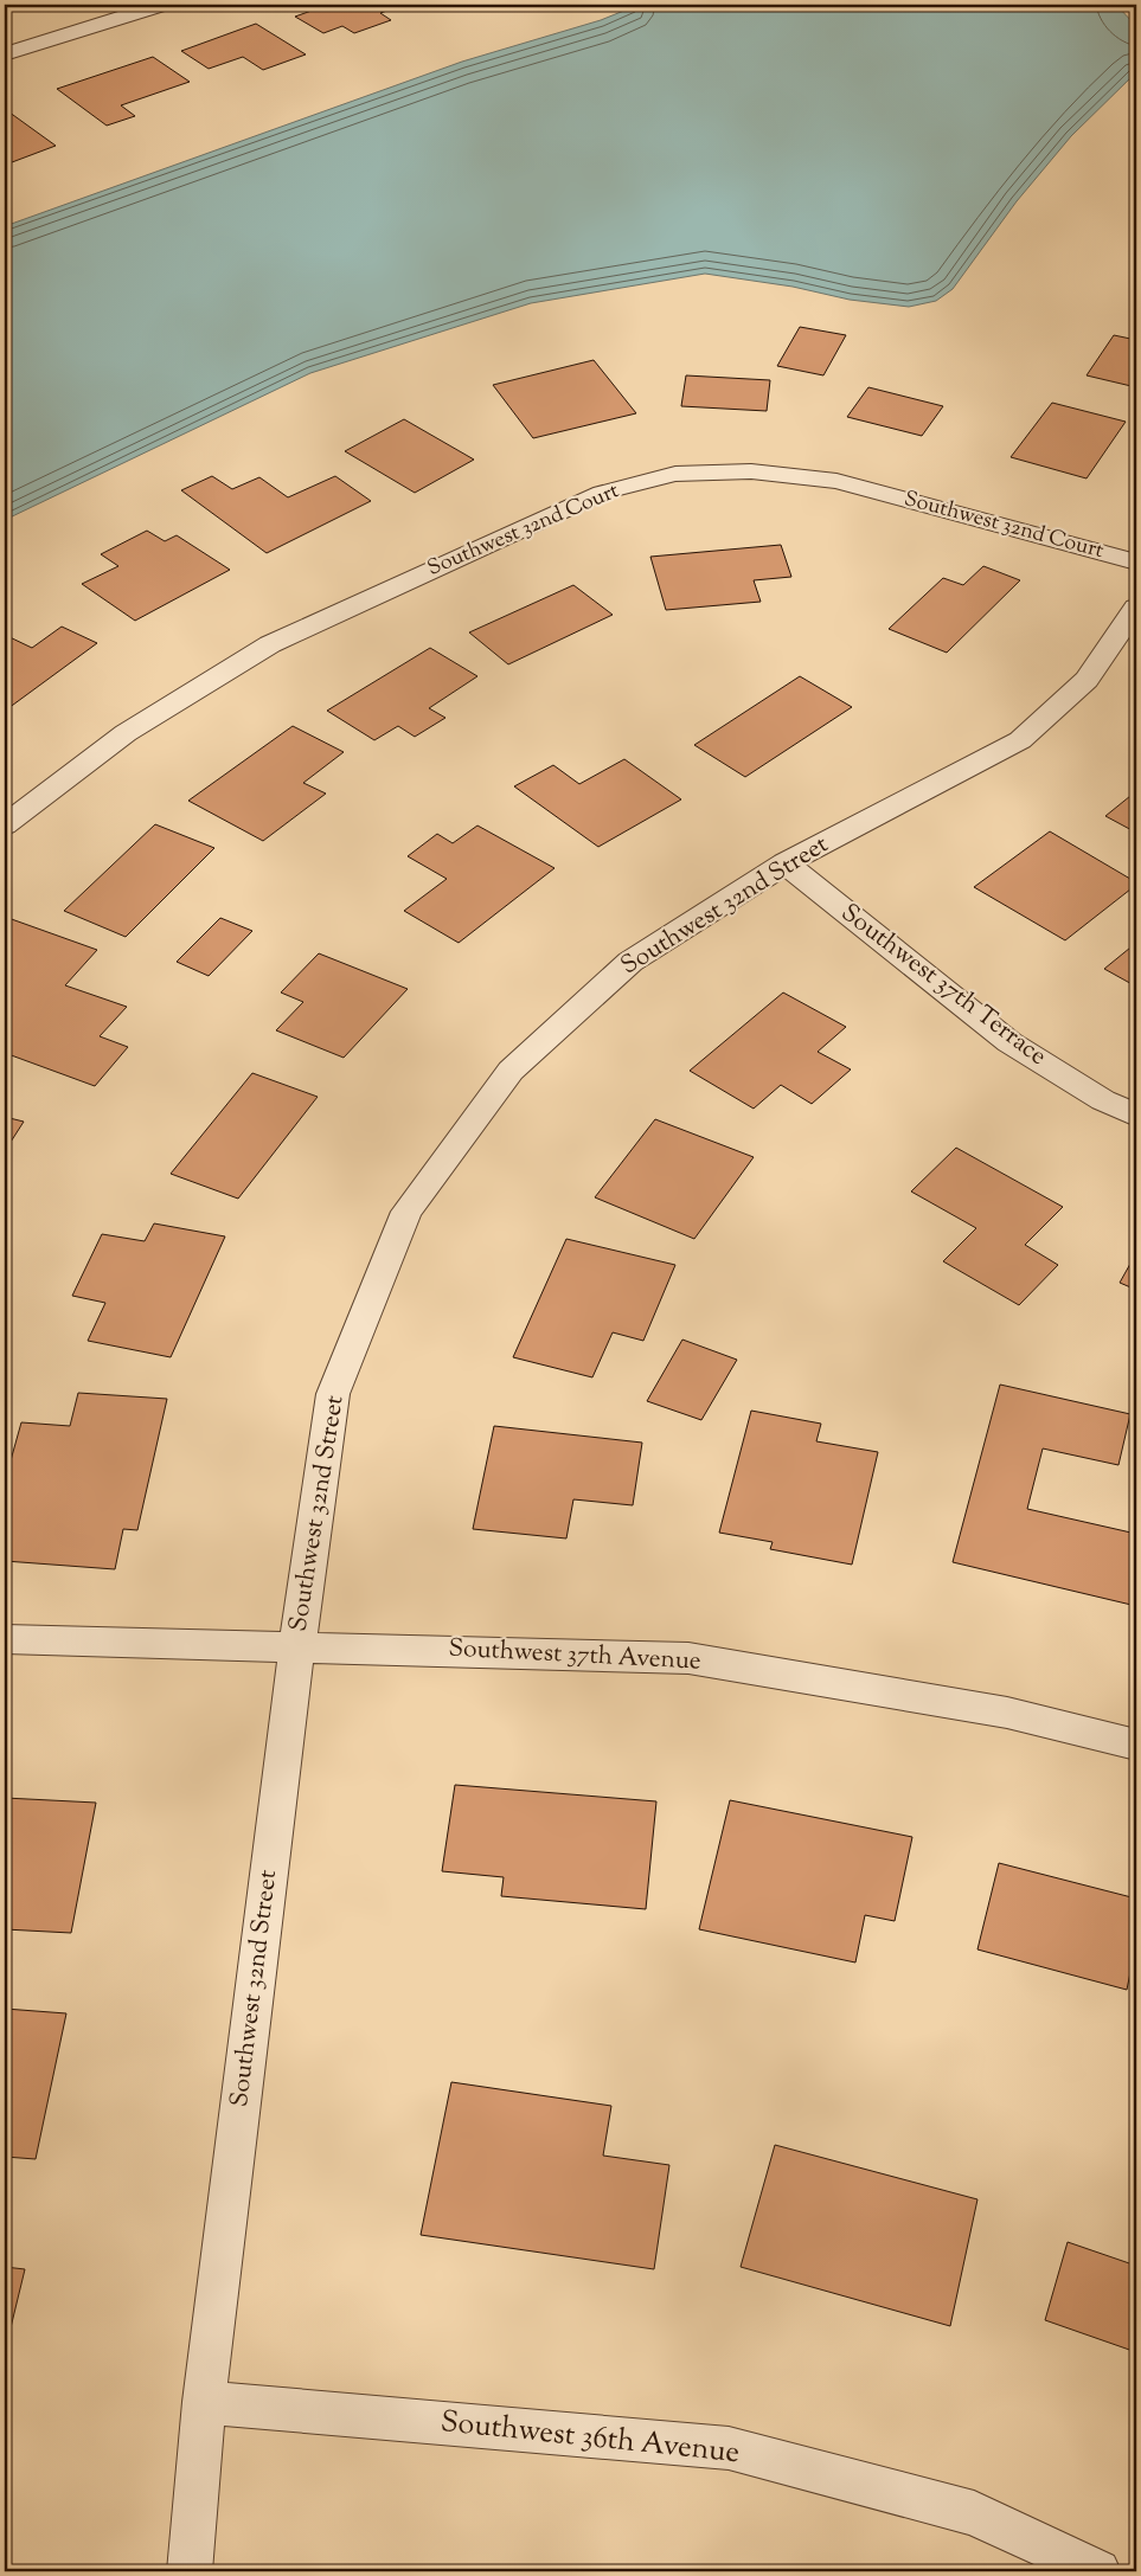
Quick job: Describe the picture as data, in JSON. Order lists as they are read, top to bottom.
{
  "streets": {
    "street": [
      "Southwest 32nd Court",
      "Southwest 32nd Street",
      "Southwest 37th Terrace",
      "Southwest 37th Avenue",
      "Southwest 36th Avenue"
    ]
  },
  "crossings": [
    ["Southwest 32nd Street", "Southwest 37th Terrace"],
    ["Southwest 32nd Street", "Southwest 37th Avenue"],
    ["Southwest 32nd Street", "Southwest 36th Avenue"]
  ]
}
